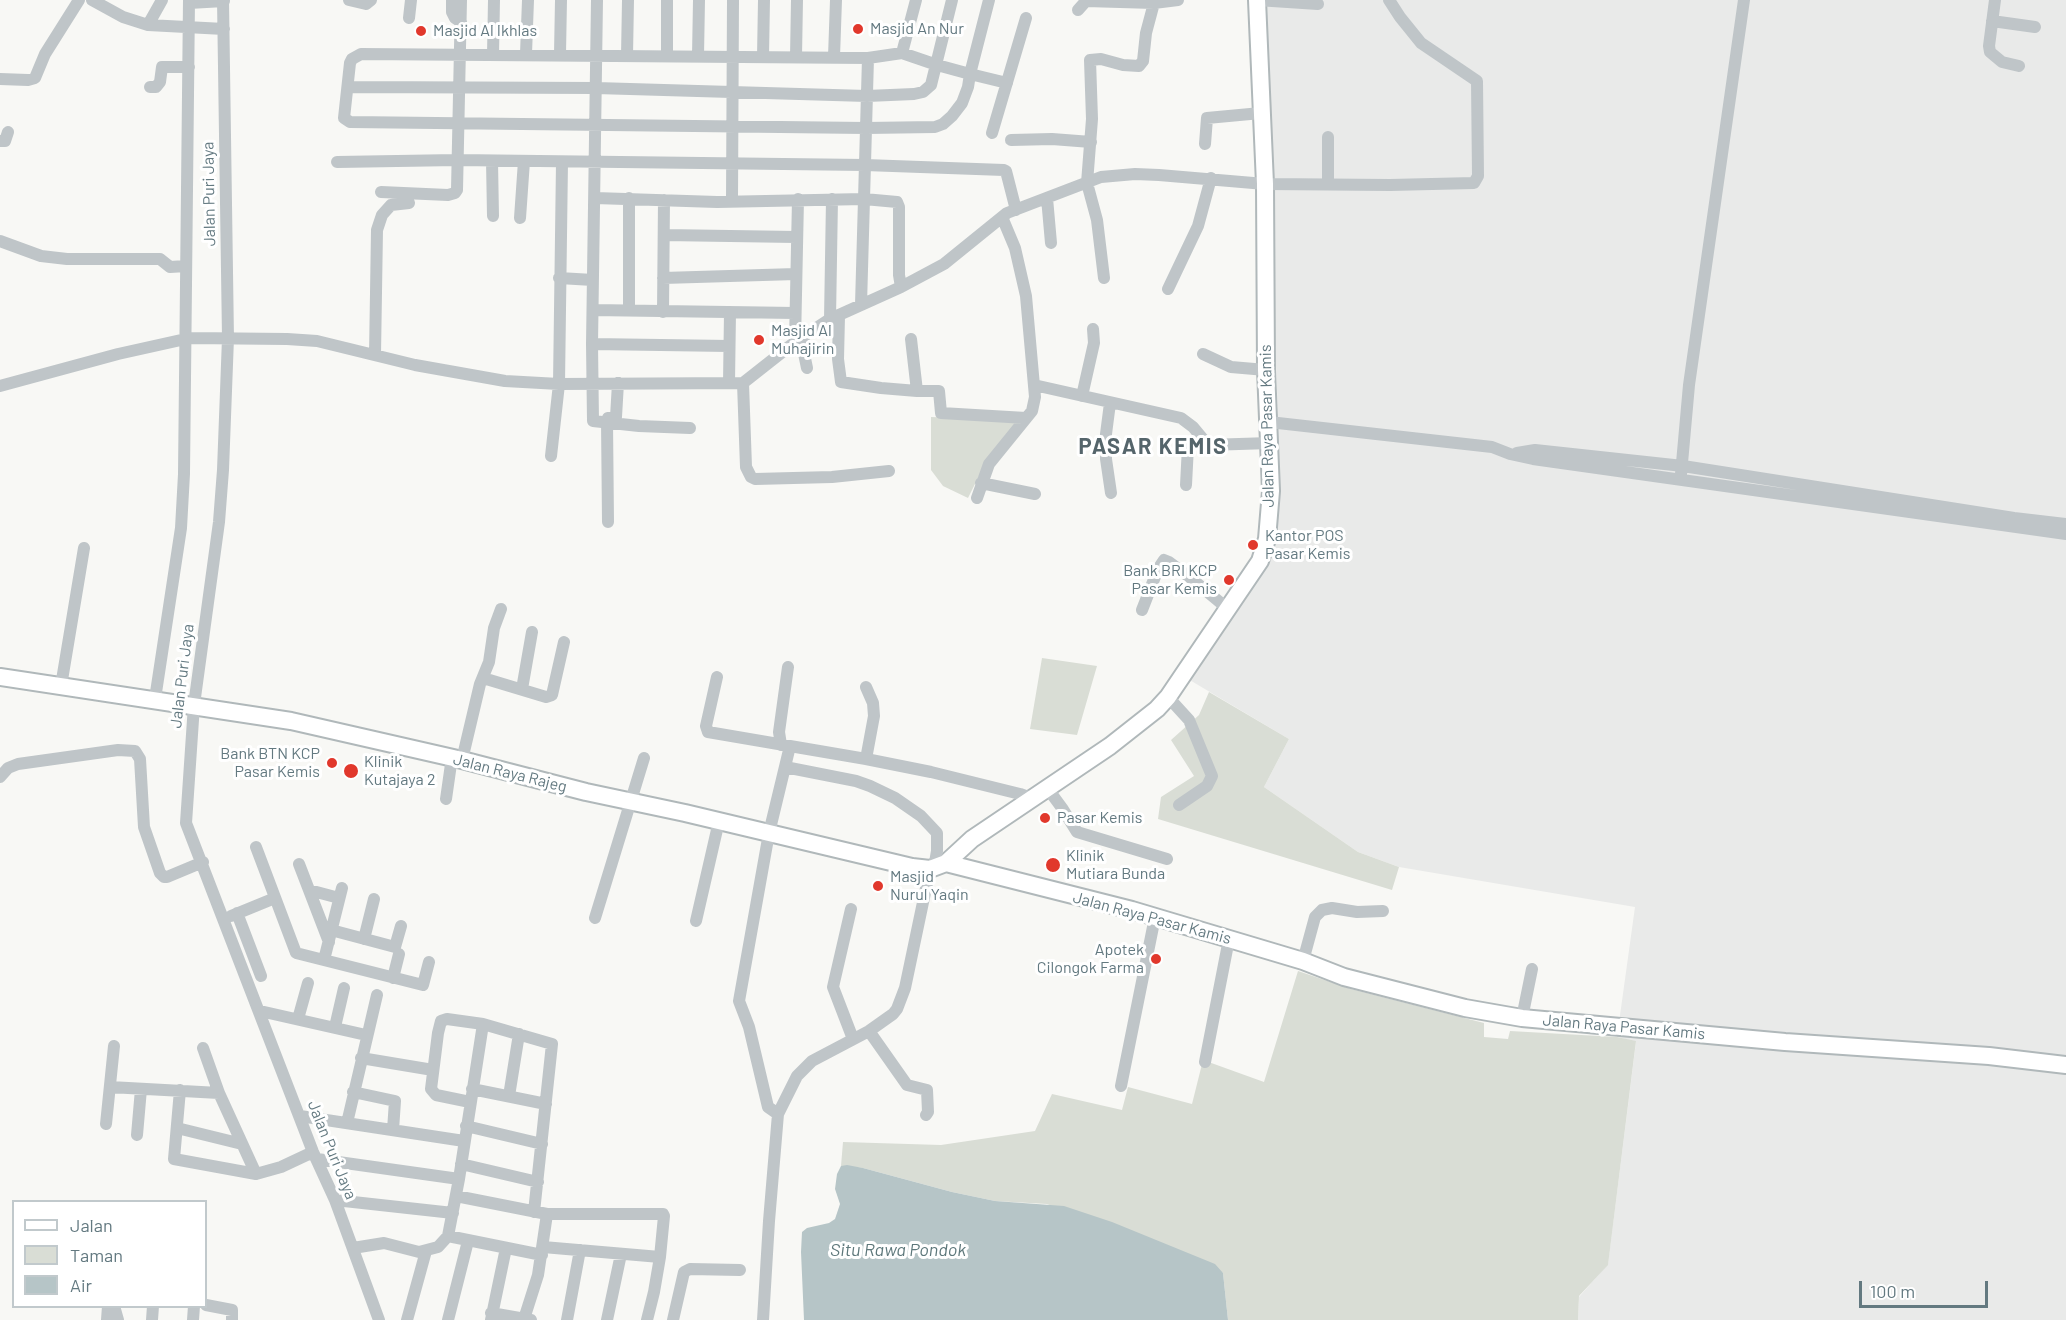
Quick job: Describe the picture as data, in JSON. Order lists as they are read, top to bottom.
{
  "streets": {
    "main road": ["Jalan Raya Pasar Kamis", "Jalan Raya Rajeg"],
    "street": ["Jalan Puri Jaya"]
  },
  "crossings": [
    ["Jalan Puri Jaya", "Jalan Raya Rajeg"],
    ["Jalan Raya Pasar Kamis", "Jalan Raya Rajeg"]
  ],
  "districts": ["PASAR KEMIS"],
  "water": ["Situ Rawa Pondok"],
  "places": [
    "Masjid An Nur",
    "Masjid Al Ikhlas",
    "Masjid Al Muhajirin",
    "Kantor POS Pasar Kemis",
    "Bank BRI KCP Pasar Kemis",
    "Bank BTN KCP Pasar Kemis",
    "Klinik Kutajaya 2",
    "Pasar Kemis",
    "Klinik Mutiara Bunda",
    "Masjid Nurul Yaqin",
    "Apotek Cilongok Farma"
  ],
  "legend": ["Jalan", "Taman", "Air"],
  "scale_bar": "100 m"
}
